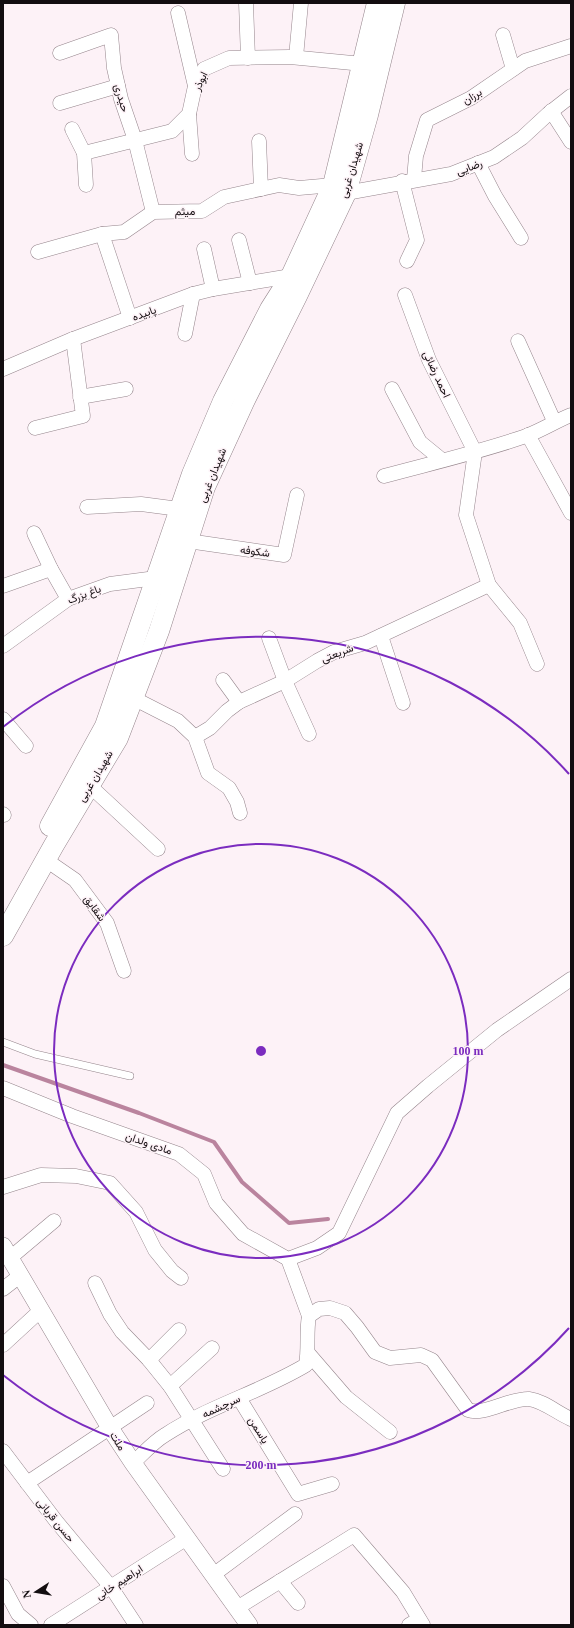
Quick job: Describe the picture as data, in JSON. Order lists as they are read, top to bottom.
{
  "streets": {
    "main road": ["شهیدان غربی"],
    "street": [
      "ابوذر",
      "برزان",
      "حیدری",
      "رضایی",
      "میثم",
      "پابیده",
      "احمد رضائی",
      "شکوفه",
      "باغ بزرگ",
      "شریعتی",
      "شقایق",
      "مادی ولدان",
      "سرچشمه",
      "یاسمن",
      "ملت",
      "حسن قربانی",
      "ابراهیم خانی"
    ]
  },
  "crossings": [
    ["ابوذر", "شهیدان غربی"],
    ["برزان", "رضایی"],
    ["حیدری", "میثم"],
    ["رضایی", "شهیدان غربی"],
    ["رضایی", "میثم"],
    ["شهیدان غربی", "میثم"],
    ["شهیدان غربی", "پابیده"],
    ["شهیدان غربی", "شکوفه"],
    ["شهیدان غربی", "باغ بزرگ"],
    ["شهیدان غربی", "شقایق"],
    ["سرچشمه", "یاسمن"],
    ["سرچشمه", "ملت"],
    ["ملت", "ابراهیم خانی"],
    ["حسن قربانی", "ابراهیم خانی"]
  ],
  "north": "left",
  "rings": ["100 m", "200 m"]
}
